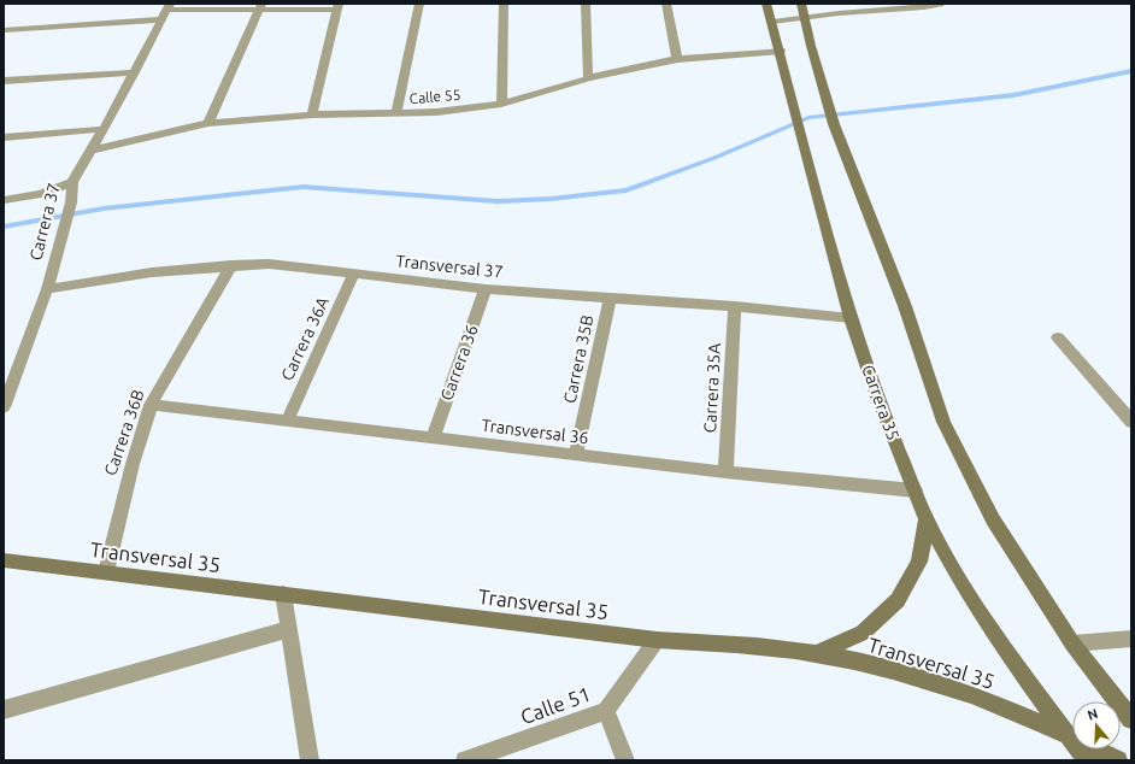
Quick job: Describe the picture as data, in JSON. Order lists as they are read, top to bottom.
{
  "streets": {
    "street": [
      "Calle 55",
      "Carrera 37",
      "Transversal 37",
      "Carrera 36A",
      "Carrera 35B",
      "Carrera 36",
      "Carrera 35A",
      "Carrera 35",
      "Transversal 36",
      "Carrera 36B",
      "Transversal 35",
      "Calle 51"
    ]
  },
  "crossings": [
    ["Calle 55", "Carrera 37"],
    ["Calle 55", "Carrera 35"],
    ["Carrera 37", "Transversal 37"],
    ["Transversal 37", "Carrera 36A"],
    ["Transversal 37", "Carrera 35B"],
    ["Transversal 37", "Carrera 36"],
    ["Transversal 37", "Carrera 35A"],
    ["Transversal 37", "Carrera 35"],
    ["Transversal 37", "Carrera 36B"],
    ["Carrera 36A", "Transversal 36"],
    ["Carrera 35B", "Transversal 36"],
    ["Carrera 36", "Transversal 36"],
    ["Carrera 35A", "Transversal 36"],
    ["Carrera 35", "Transversal 36"],
    ["Carrera 35", "Transversal 35"],
    ["Transversal 36", "Carrera 36B"],
    ["Carrera 36B", "Transversal 35"],
    ["Transversal 35", "Calle 51"]
  ],
  "north": "top"
}
